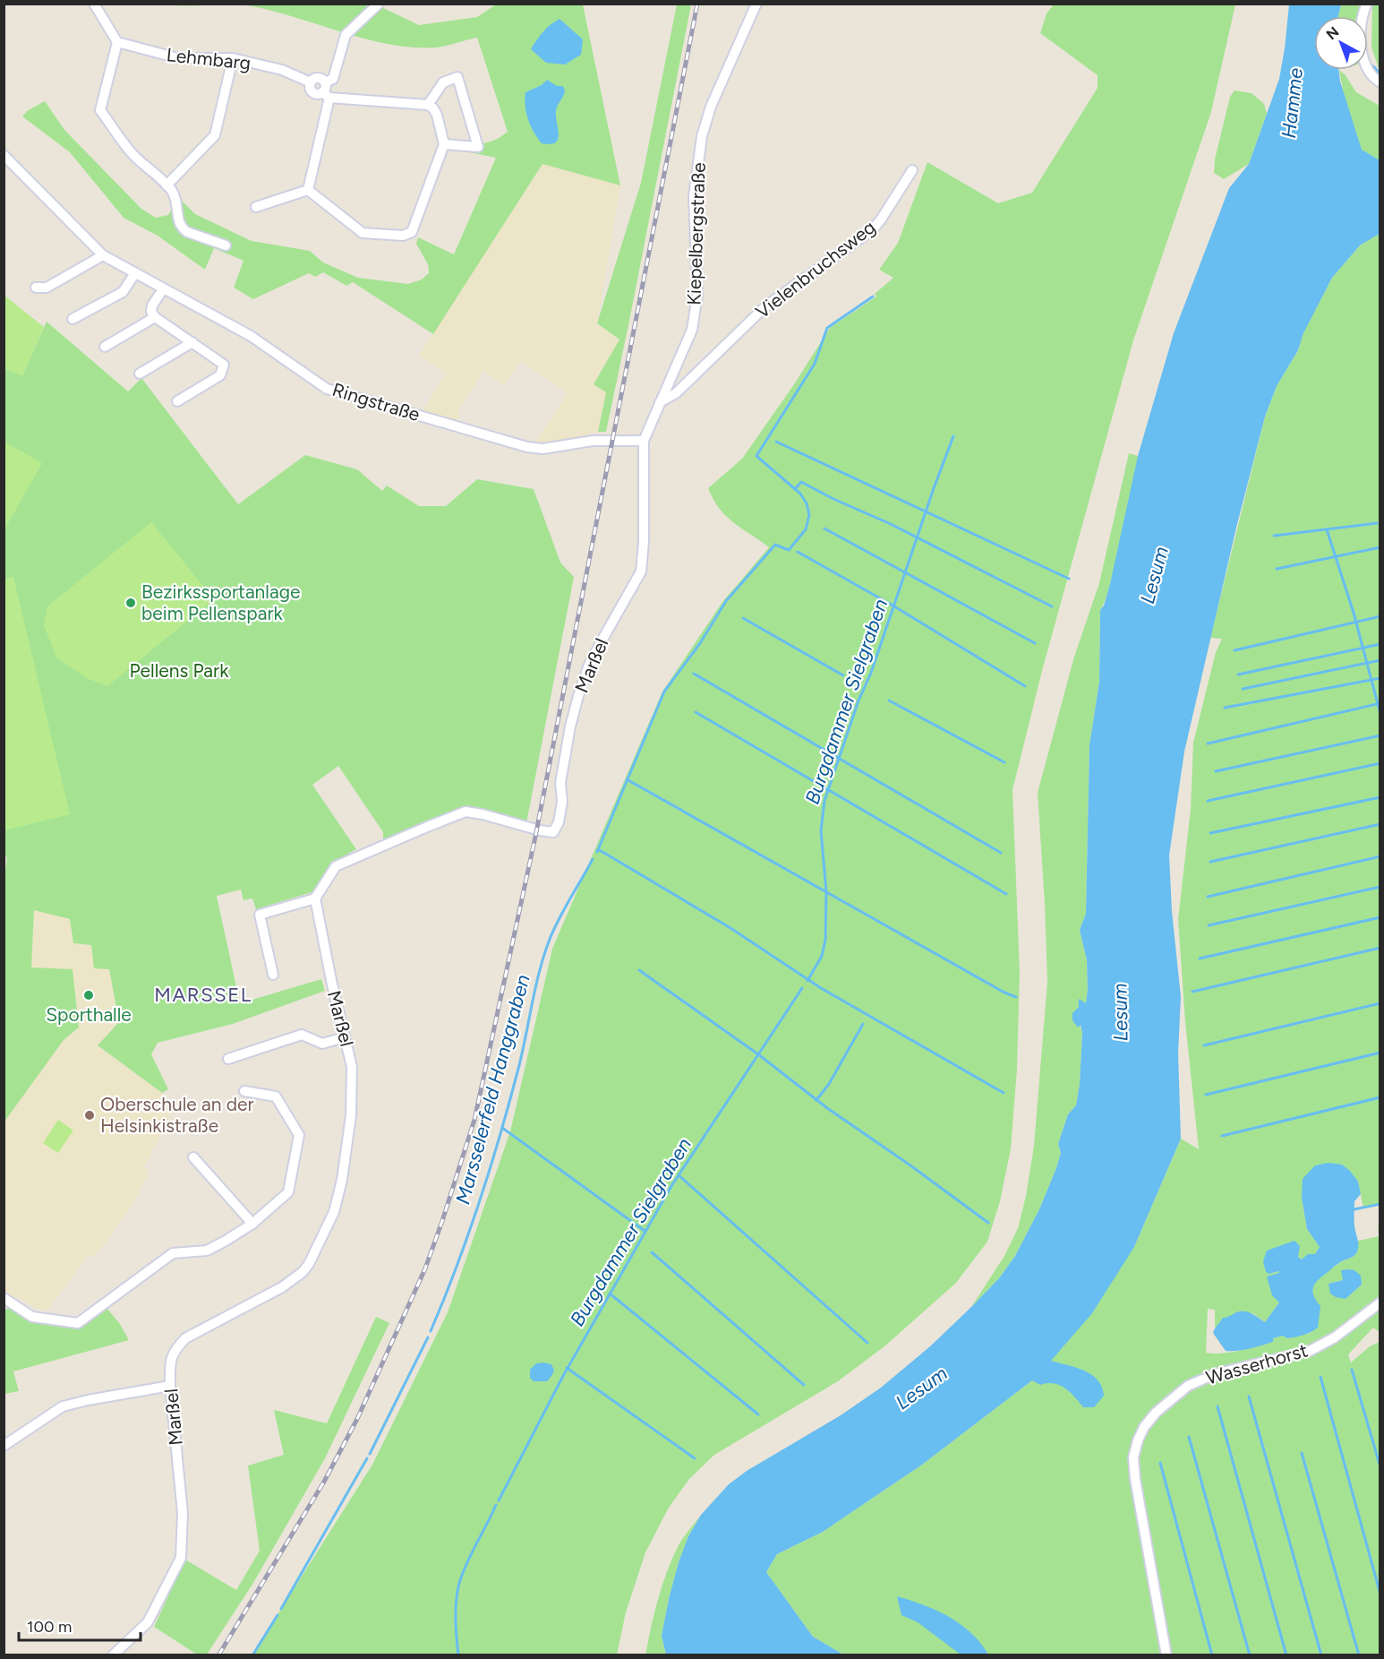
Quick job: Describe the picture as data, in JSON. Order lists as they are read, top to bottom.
{
  "streets": {
    "street": [
      "Lehmbarg",
      "Kiepelbergstraße",
      "Vielenbruchsweg",
      "Ringstraße",
      "Marßel",
      "Wasserhorst"
    ]
  },
  "crossings": [
    ["Kiepelbergstraße", "Vielenbruchsweg"],
    ["Kiepelbergstraße", "Ringstraße"],
    ["Kiepelbergstraße", "Marßel"]
  ],
  "districts": ["MARSSEL"],
  "water": [
    "Hamme",
    "Lesum",
    "Burgdammer Sielgraben",
    "Marsselerfeld Hanggraben"
  ],
  "parks": ["Pellens Park"],
  "places": ["Bezirkssportanlage beim Pellenspark", "Sporthalle", "Oberschule an der Helsinkistraße"],
  "scale_bar": "100 m",
  "north": "top left"
}
